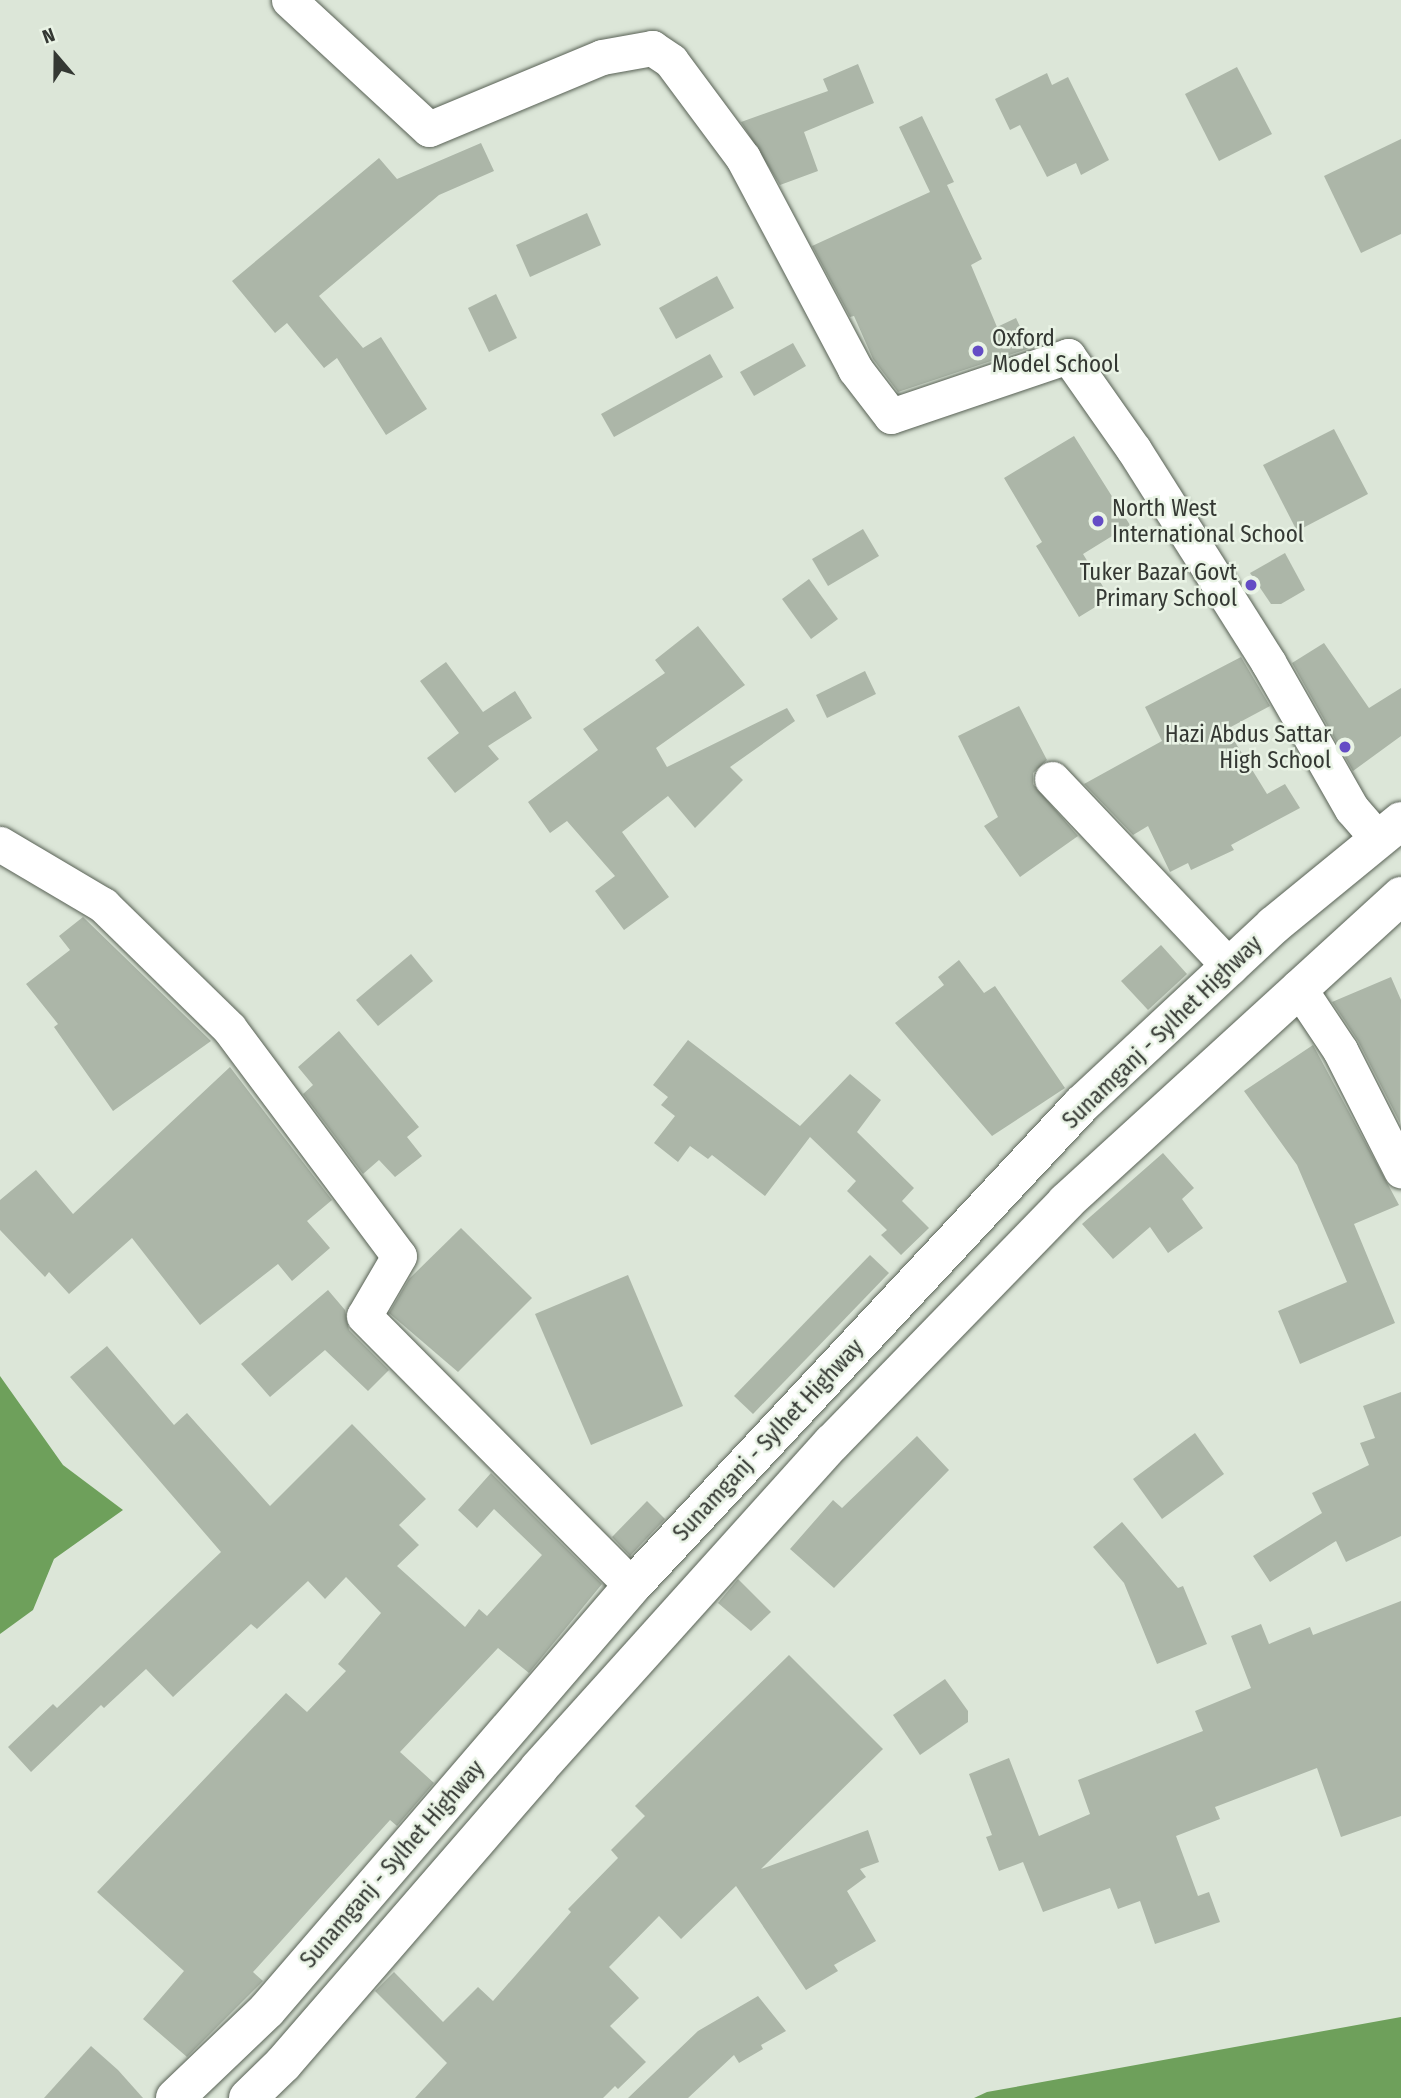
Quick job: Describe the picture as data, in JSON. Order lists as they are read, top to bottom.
{
  "streets": {
    "main road": ["Sunamganj - Sylhet Highway"]
  },
  "places": [
    "Oxford Model School",
    "North West International School",
    "Tuker Bazar Govt Primary School",
    "Hazi Abdus Sattar High School"
  ],
  "north": "top"
}
